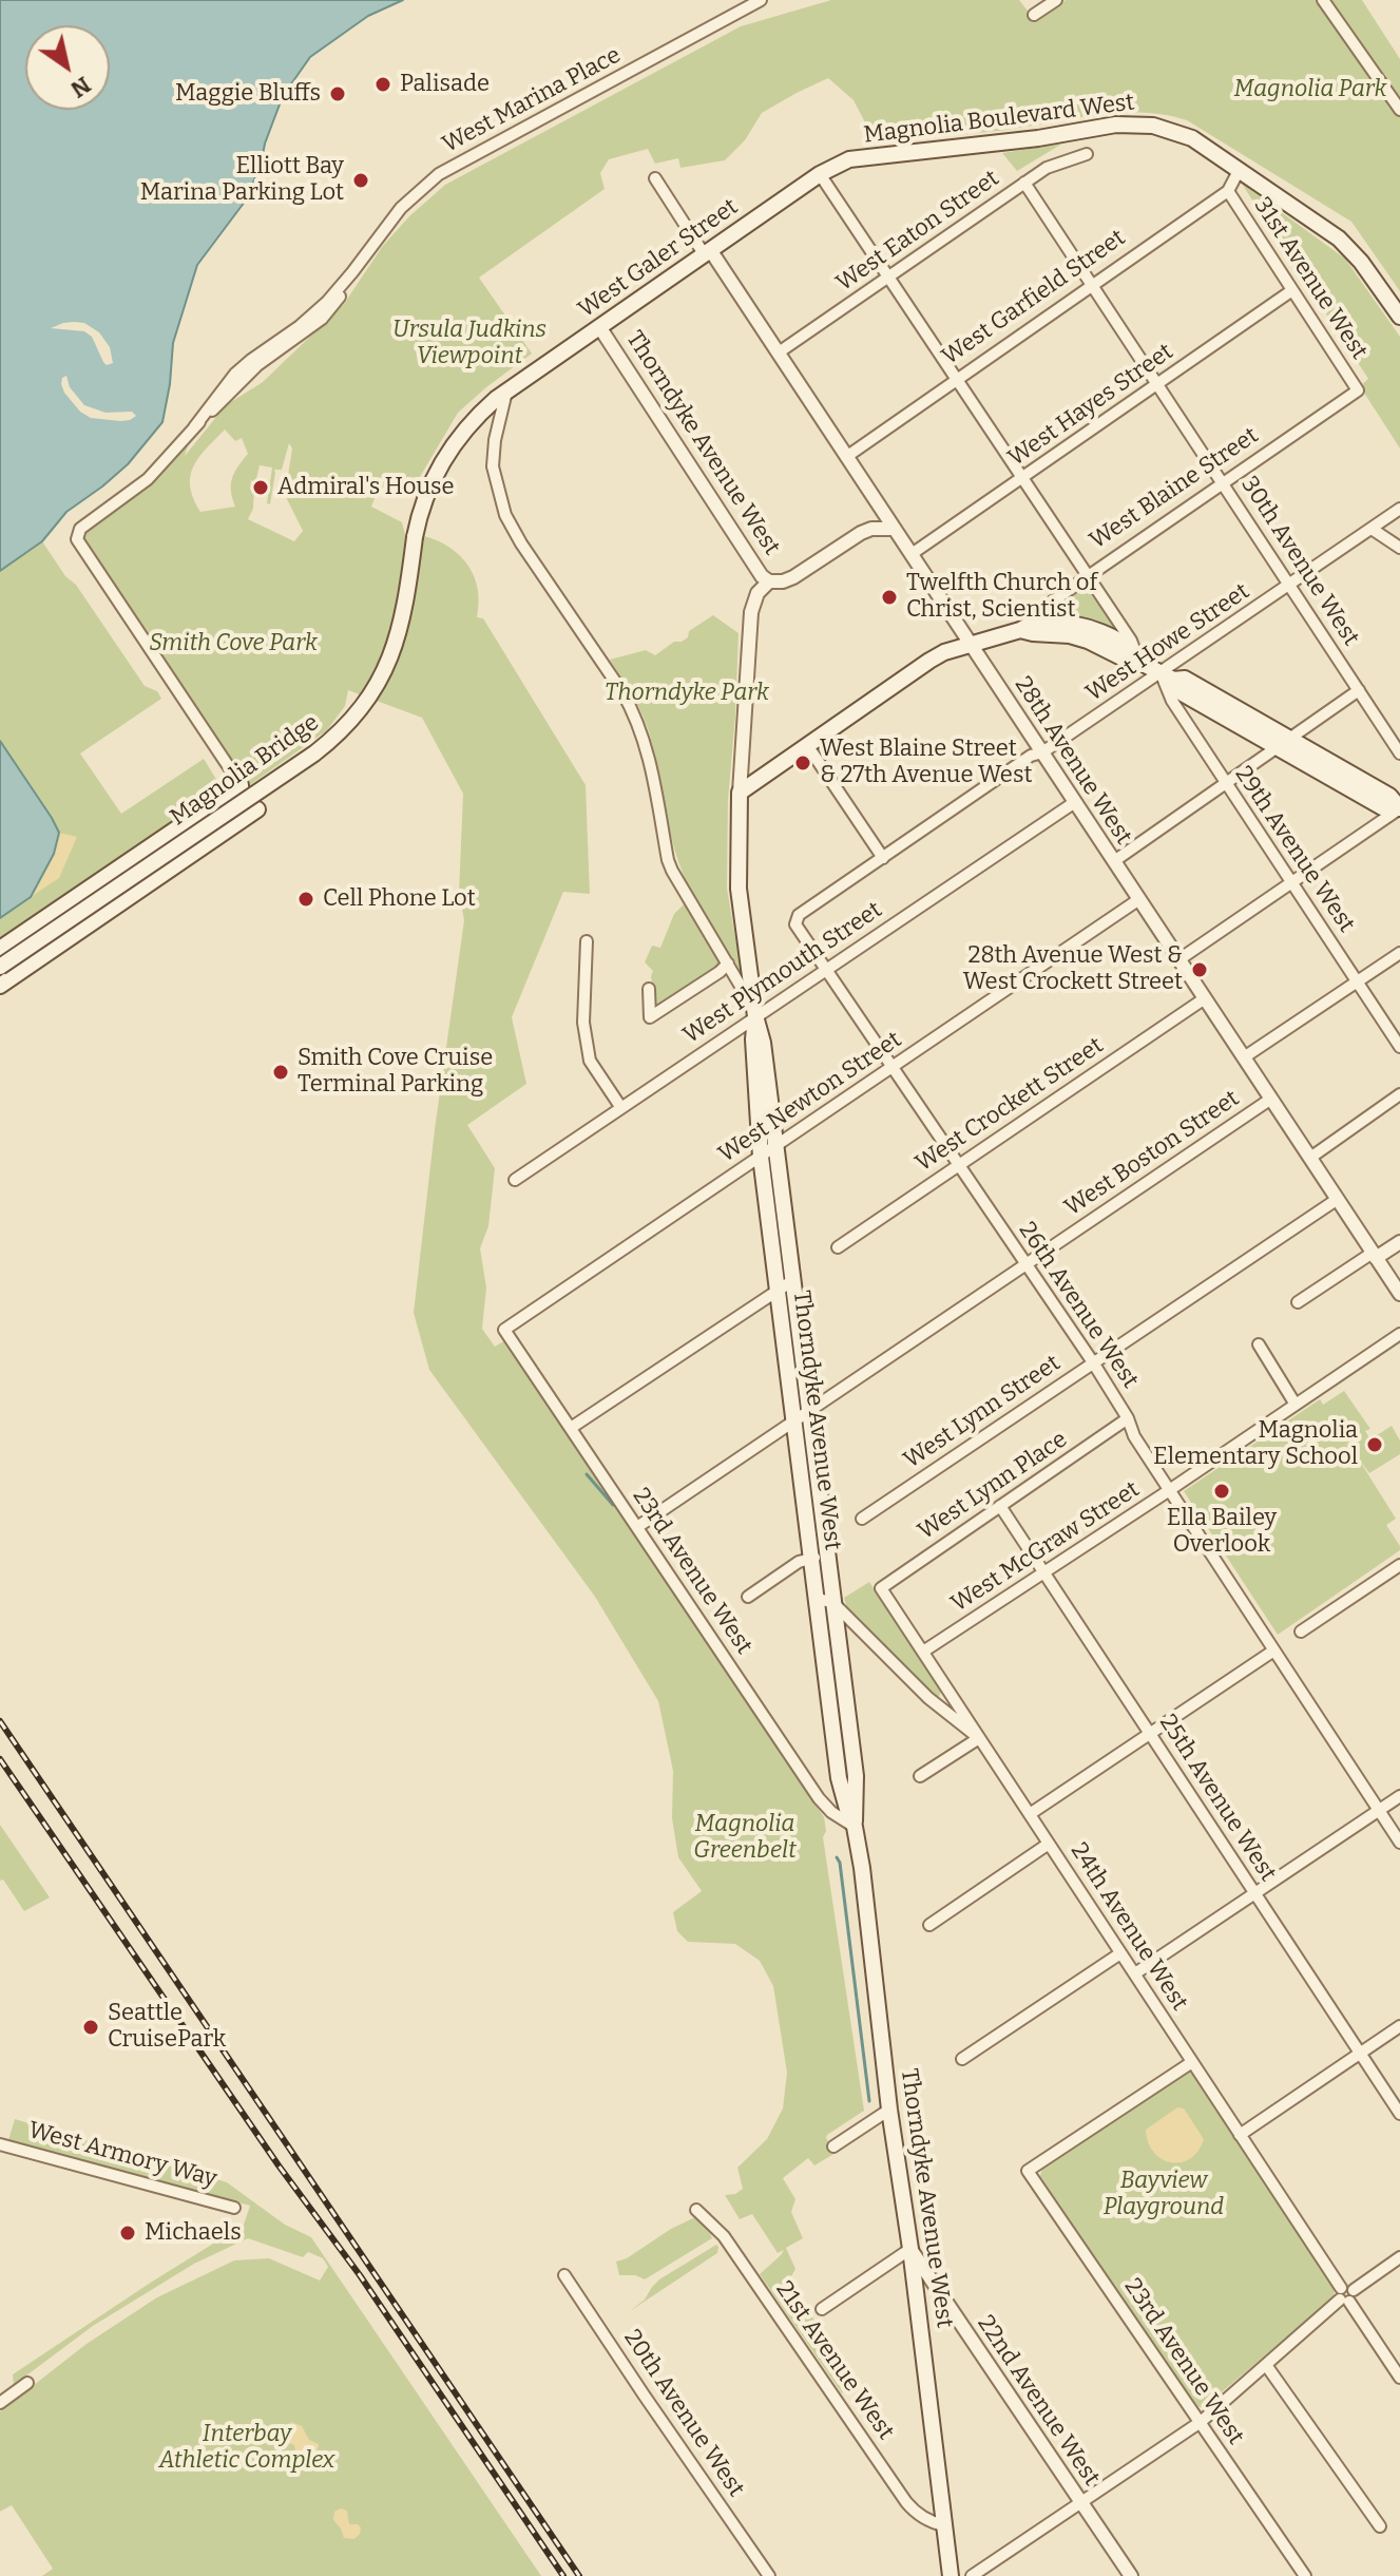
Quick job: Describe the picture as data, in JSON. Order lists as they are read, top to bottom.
{
  "streets": {
    "main road": [
      "Magnolia Boulevard West",
      "West Galer Street",
      "Thorndyke Avenue West",
      "Magnolia Bridge"
    ],
    "street": [
      "West Marina Place",
      "West Eaton Street",
      "31st Avenue West",
      "West Garfield Street",
      "West Hayes Street",
      "West Blaine Street",
      "30th Avenue West",
      "West Howe Street",
      "28th Avenue West",
      "29th Avenue West",
      "West Plymouth Street",
      "West Newton Street",
      "West Crockett Street",
      "West Boston Street",
      "26th Avenue West",
      "West Lynn Street",
      "West Lynn Place",
      "West McGraw Street",
      "23rd Avenue West",
      "25th Avenue West",
      "24th Avenue West",
      "West Armory Way",
      "21st Avenue West",
      "22nd Avenue West",
      "20th Avenue West"
    ]
  },
  "crossings": [
    ["Magnolia Boulevard West", "West Galer Street"],
    ["Magnolia Boulevard West", "West Garfield Street"],
    ["West Eaton Street", "30th Avenue West"],
    ["West Eaton Street", "28th Avenue West"],
    ["West Galer Street", "Thorndyke Avenue West"],
    ["West Galer Street", "28th Avenue West"],
    ["West Galer Street", "Magnolia Bridge"],
    ["31st Avenue West", "West Garfield Street"],
    ["31st Avenue West", "West Hayes Street"],
    ["31st Avenue West", "West Blaine Street"],
    ["West Garfield Street", "30th Avenue West"],
    ["West Garfield Street", "28th Avenue West"],
    ["West Hayes Street", "30th Avenue West"],
    ["West Hayes Street", "28th Avenue West"],
    ["Thorndyke Avenue West", "West Plymouth Street"],
    ["Thorndyke Avenue West", "West Newton Street"],
    ["Thorndyke Avenue West", "West Boston Street"],
    ["Thorndyke Avenue West", "23rd Avenue West"],
    ["Thorndyke Avenue West", "21st Avenue West"],
    ["Thorndyke Avenue West", "22nd Avenue West"],
    ["West Blaine Street", "30th Avenue West"],
    ["30th Avenue West", "West Howe Street"],
    ["West Howe Street", "28th Avenue West"],
    ["West Howe Street", "29th Avenue West"],
    ["West Howe Street", "26th Avenue West"],
    ["28th Avenue West", "West Plymouth Street"],
    ["28th Avenue West", "West Newton Street"],
    ["28th Avenue West", "West Crockett Street"],
    ["28th Avenue West", "West Boston Street"],
    ["28th Avenue West", "West Lynn Street"],
    ["29th Avenue West", "West Boston Street"],
    ["West Plymouth Street", "26th Avenue West"],
    ["West Newton Street", "26th Avenue West"],
    ["West Newton Street", "23rd Avenue West"],
    ["West Crockett Street", "26th Avenue West"],
    ["West Boston Street", "26th Avenue West"],
    ["West Boston Street", "23rd Avenue West"],
    ["26th Avenue West", "West Lynn Street"],
    ["26th Avenue West", "West Lynn Place"],
    ["26th Avenue West", "West McGraw Street"],
    ["West Lynn Place", "25th Avenue West"],
    ["West Lynn Place", "24th Avenue West"],
    ["West McGraw Street", "25th Avenue West"],
    ["West McGraw Street", "24th Avenue West"],
    ["23rd Avenue West", "24th Avenue West"]
  ],
  "parks": [
    "Magnolia Park",
    "Ursula Judkins Viewpoint",
    "Smith Cove Park",
    "Thorndyke Park",
    "Magnolia Greenbelt",
    "Bayview Playground",
    "Interbay Athletic Complex"
  ],
  "places": [
    "Palisade",
    "Maggie Bluffs",
    "Elliott Bay Marina Parking Lot",
    "Admiral's House",
    "Twelfth Church of Christ, Scientist",
    "West Blaine Street & 27th Avenue West",
    "Cell Phone Lot",
    "28th Avenue West & West Crockett Street",
    "Smith Cove Cruise Terminal Parking",
    "Magnolia Elementary School",
    "Ella Bailey Overlook",
    "Seattle CruisePark",
    "Michaels"
  ],
  "north": "bottom right"
}
